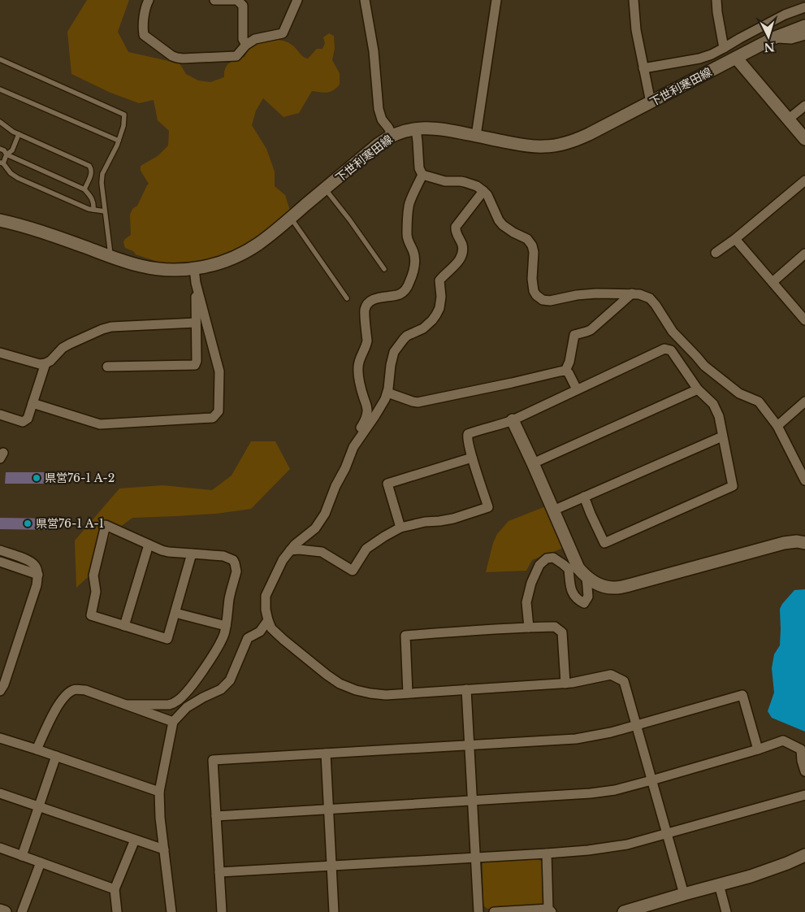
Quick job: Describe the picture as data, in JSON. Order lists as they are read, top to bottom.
{
  "streets": {
    "main road": ["下世利寒田線"]
  },
  "places": ["県営76-1 A-2", "県営76-1 A-1"],
  "north": "bottom"
}
